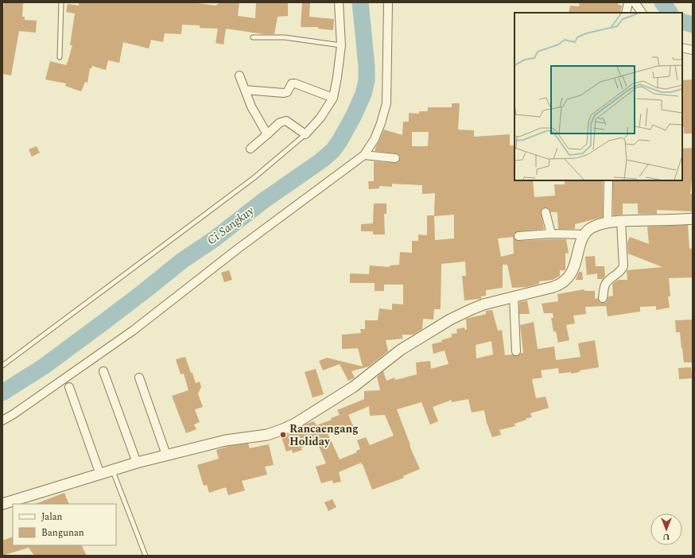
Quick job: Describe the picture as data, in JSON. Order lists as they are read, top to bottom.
{
  "water": ["Ci Sangkuy"],
  "places": ["Rancaengang Holiday"],
  "legend": ["Jalan", "Bangunan"],
  "north": "bottom"
}
